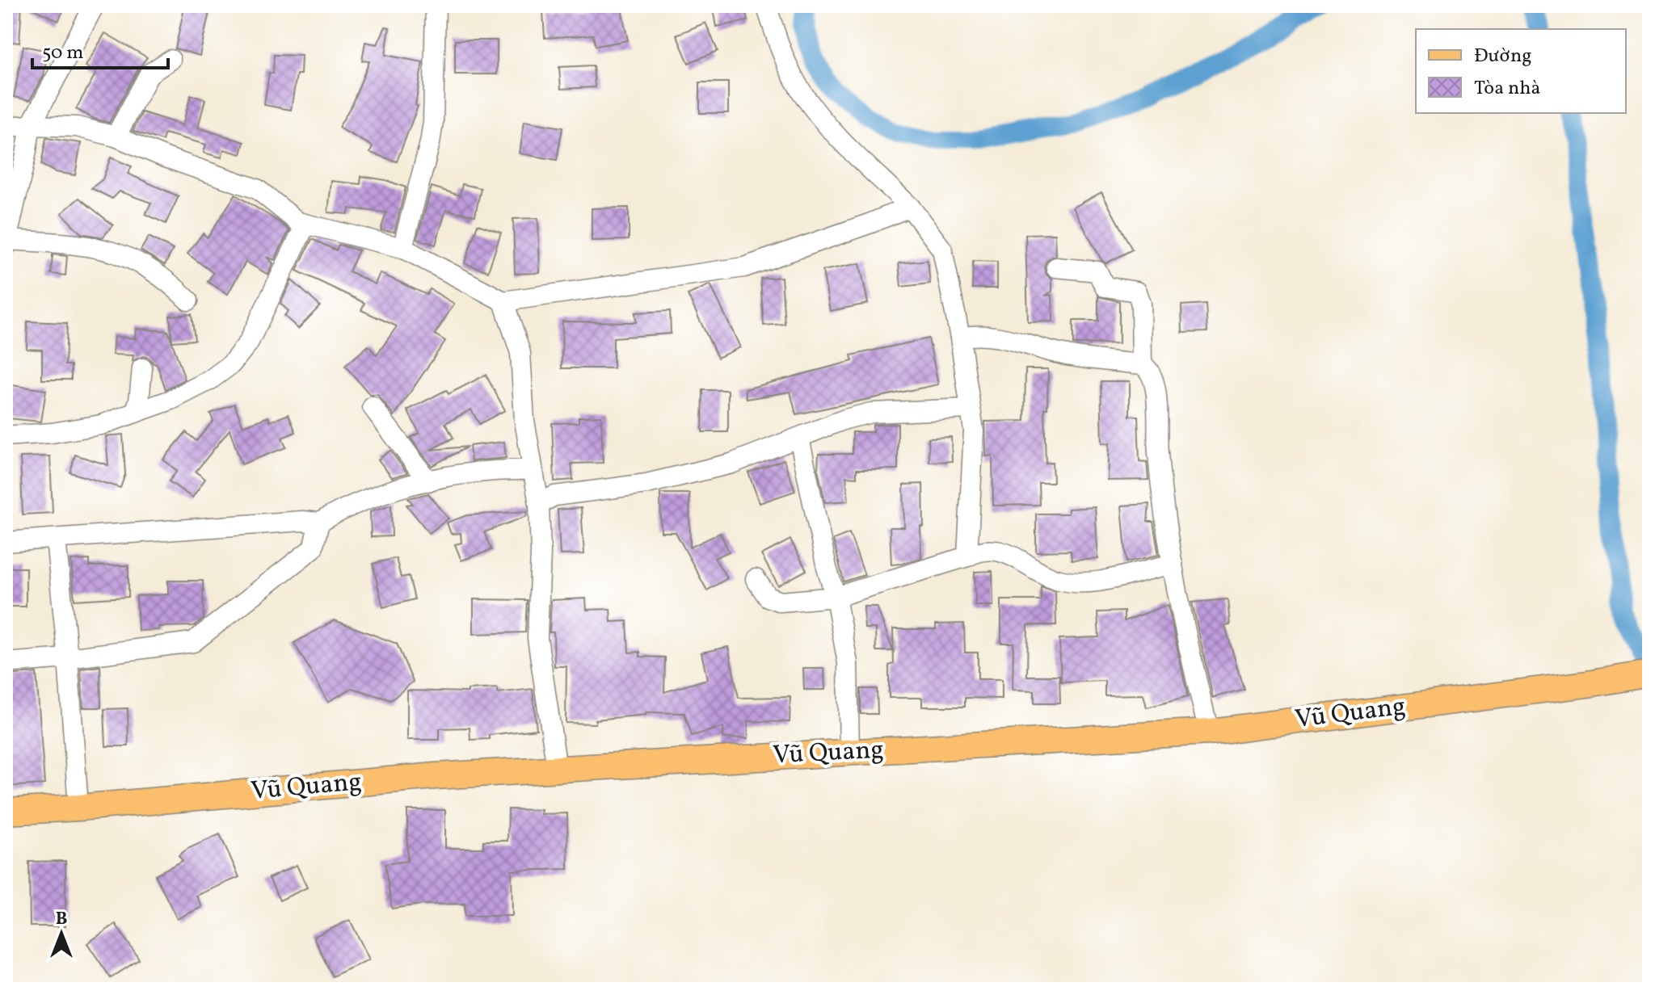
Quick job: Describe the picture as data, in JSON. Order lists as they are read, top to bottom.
{
  "streets": {
    "main road": ["Vũ Quang"]
  },
  "legend": ["Đường", "Tòa nhà"],
  "scale_bar": "50 m",
  "north": "top"
}
